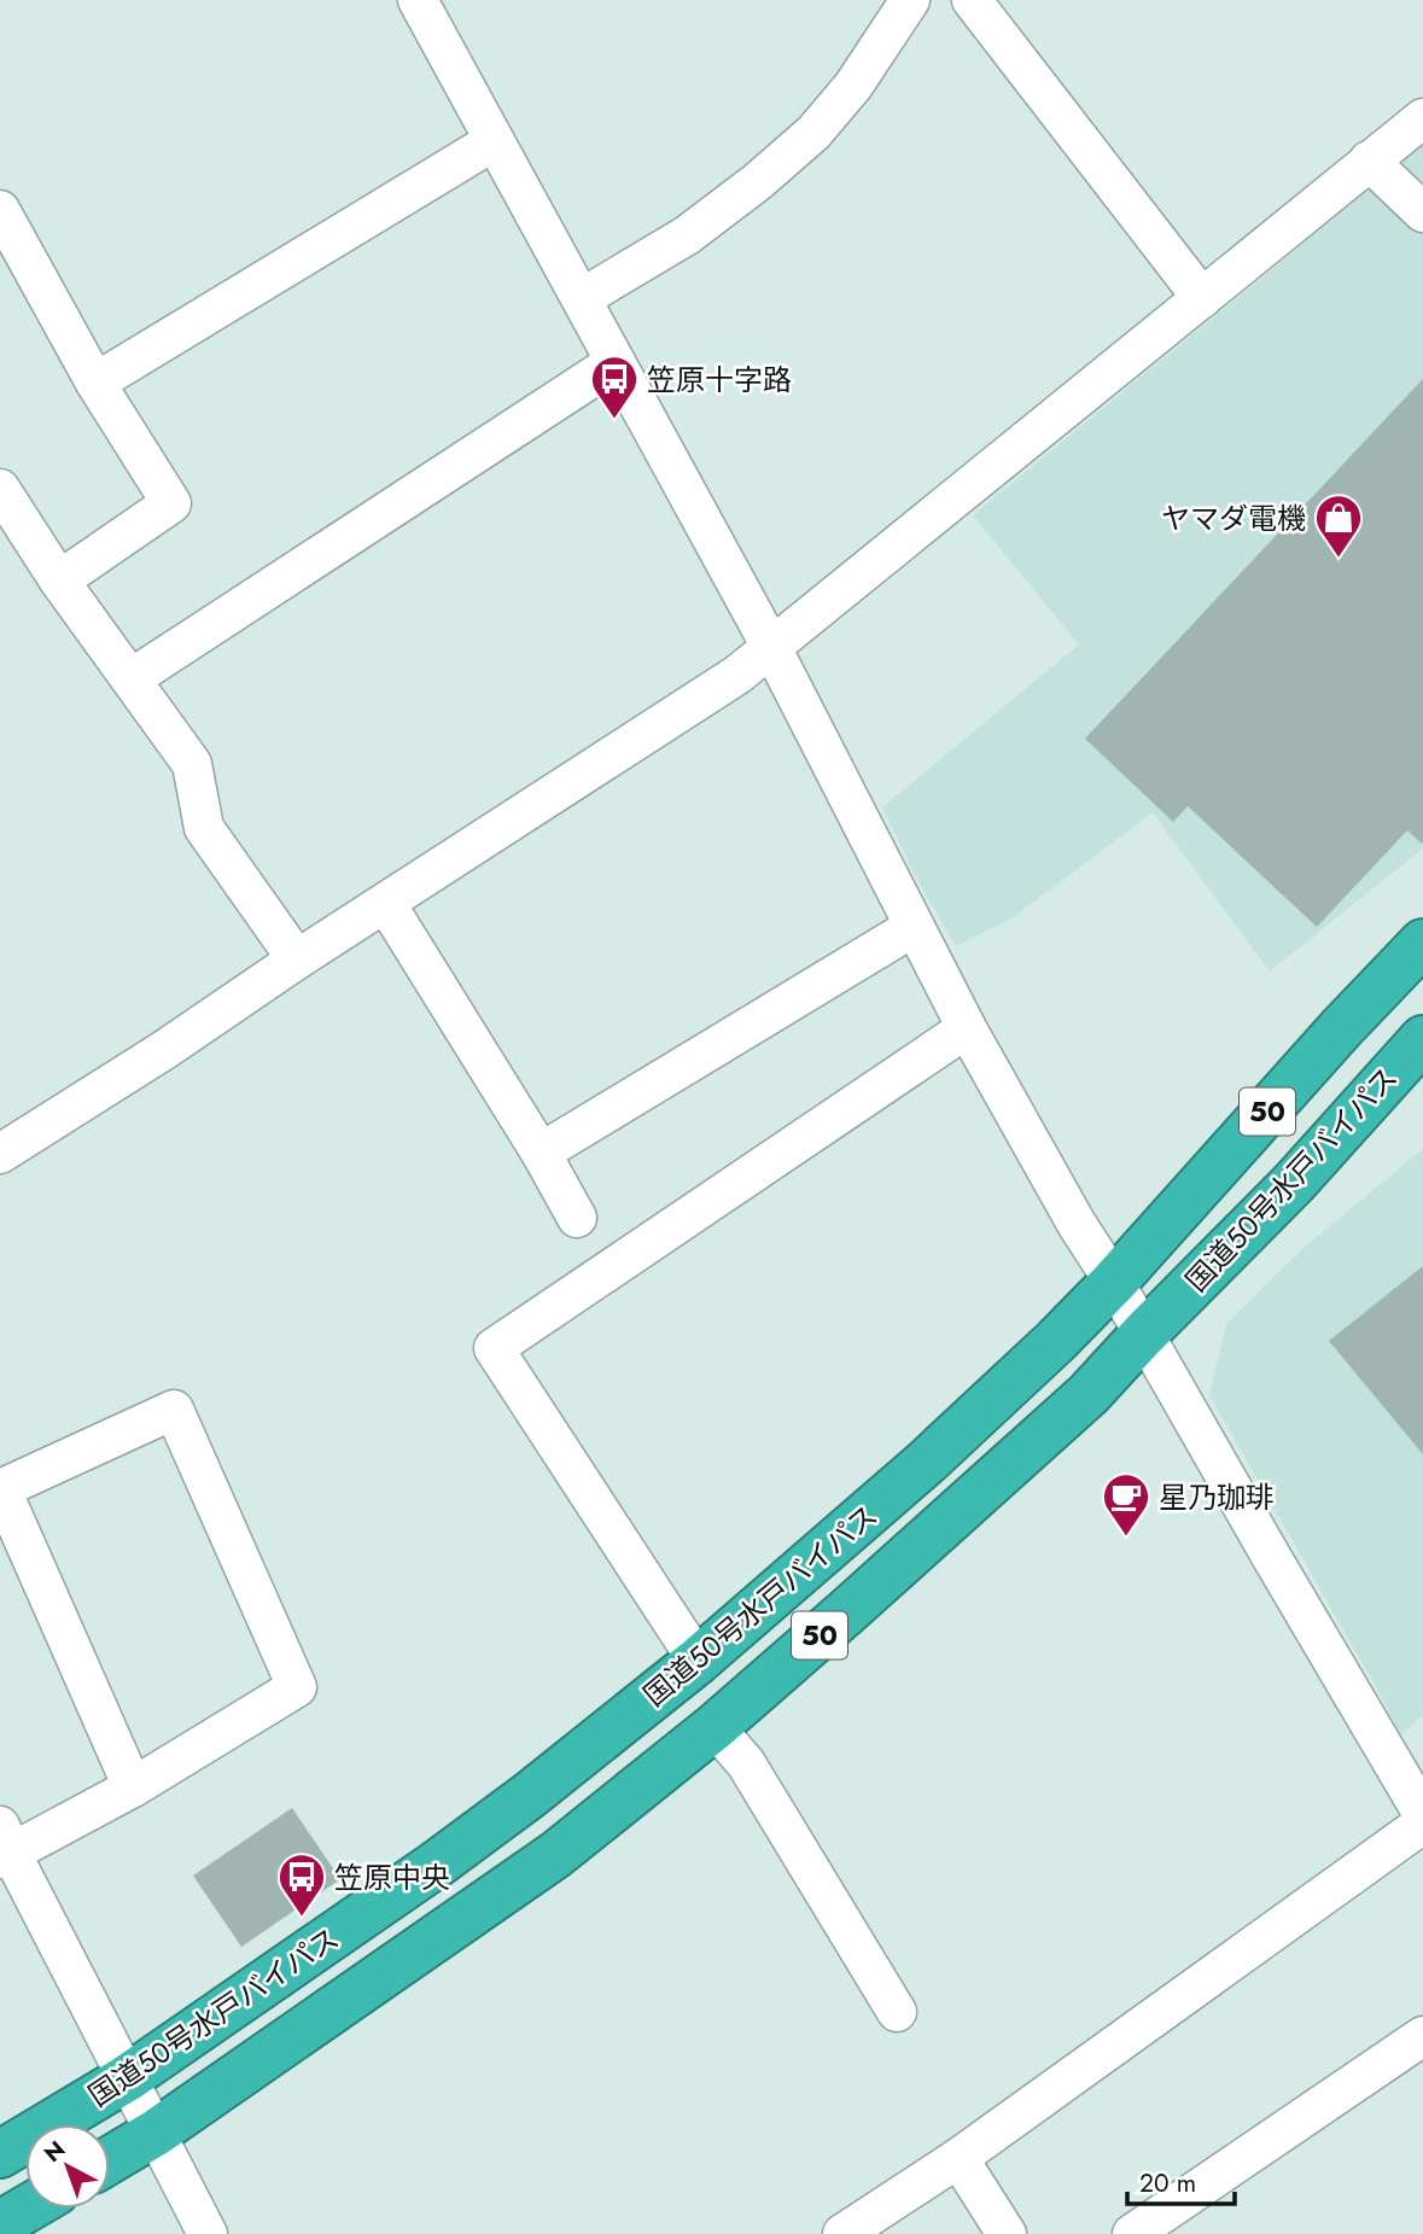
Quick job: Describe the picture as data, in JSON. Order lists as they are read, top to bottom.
{
  "streets": {
    "highway": ["50", "国道50号水戸バイパス"]
  },
  "places": {
    "bus stop": ["笠原十字路", "笠原中央"],
    "shop": ["ヤマダ電機"],
    "cafe": ["星乃珈琲"]
  },
  "scale_bar": "20 m",
  "north": "top left"
}
